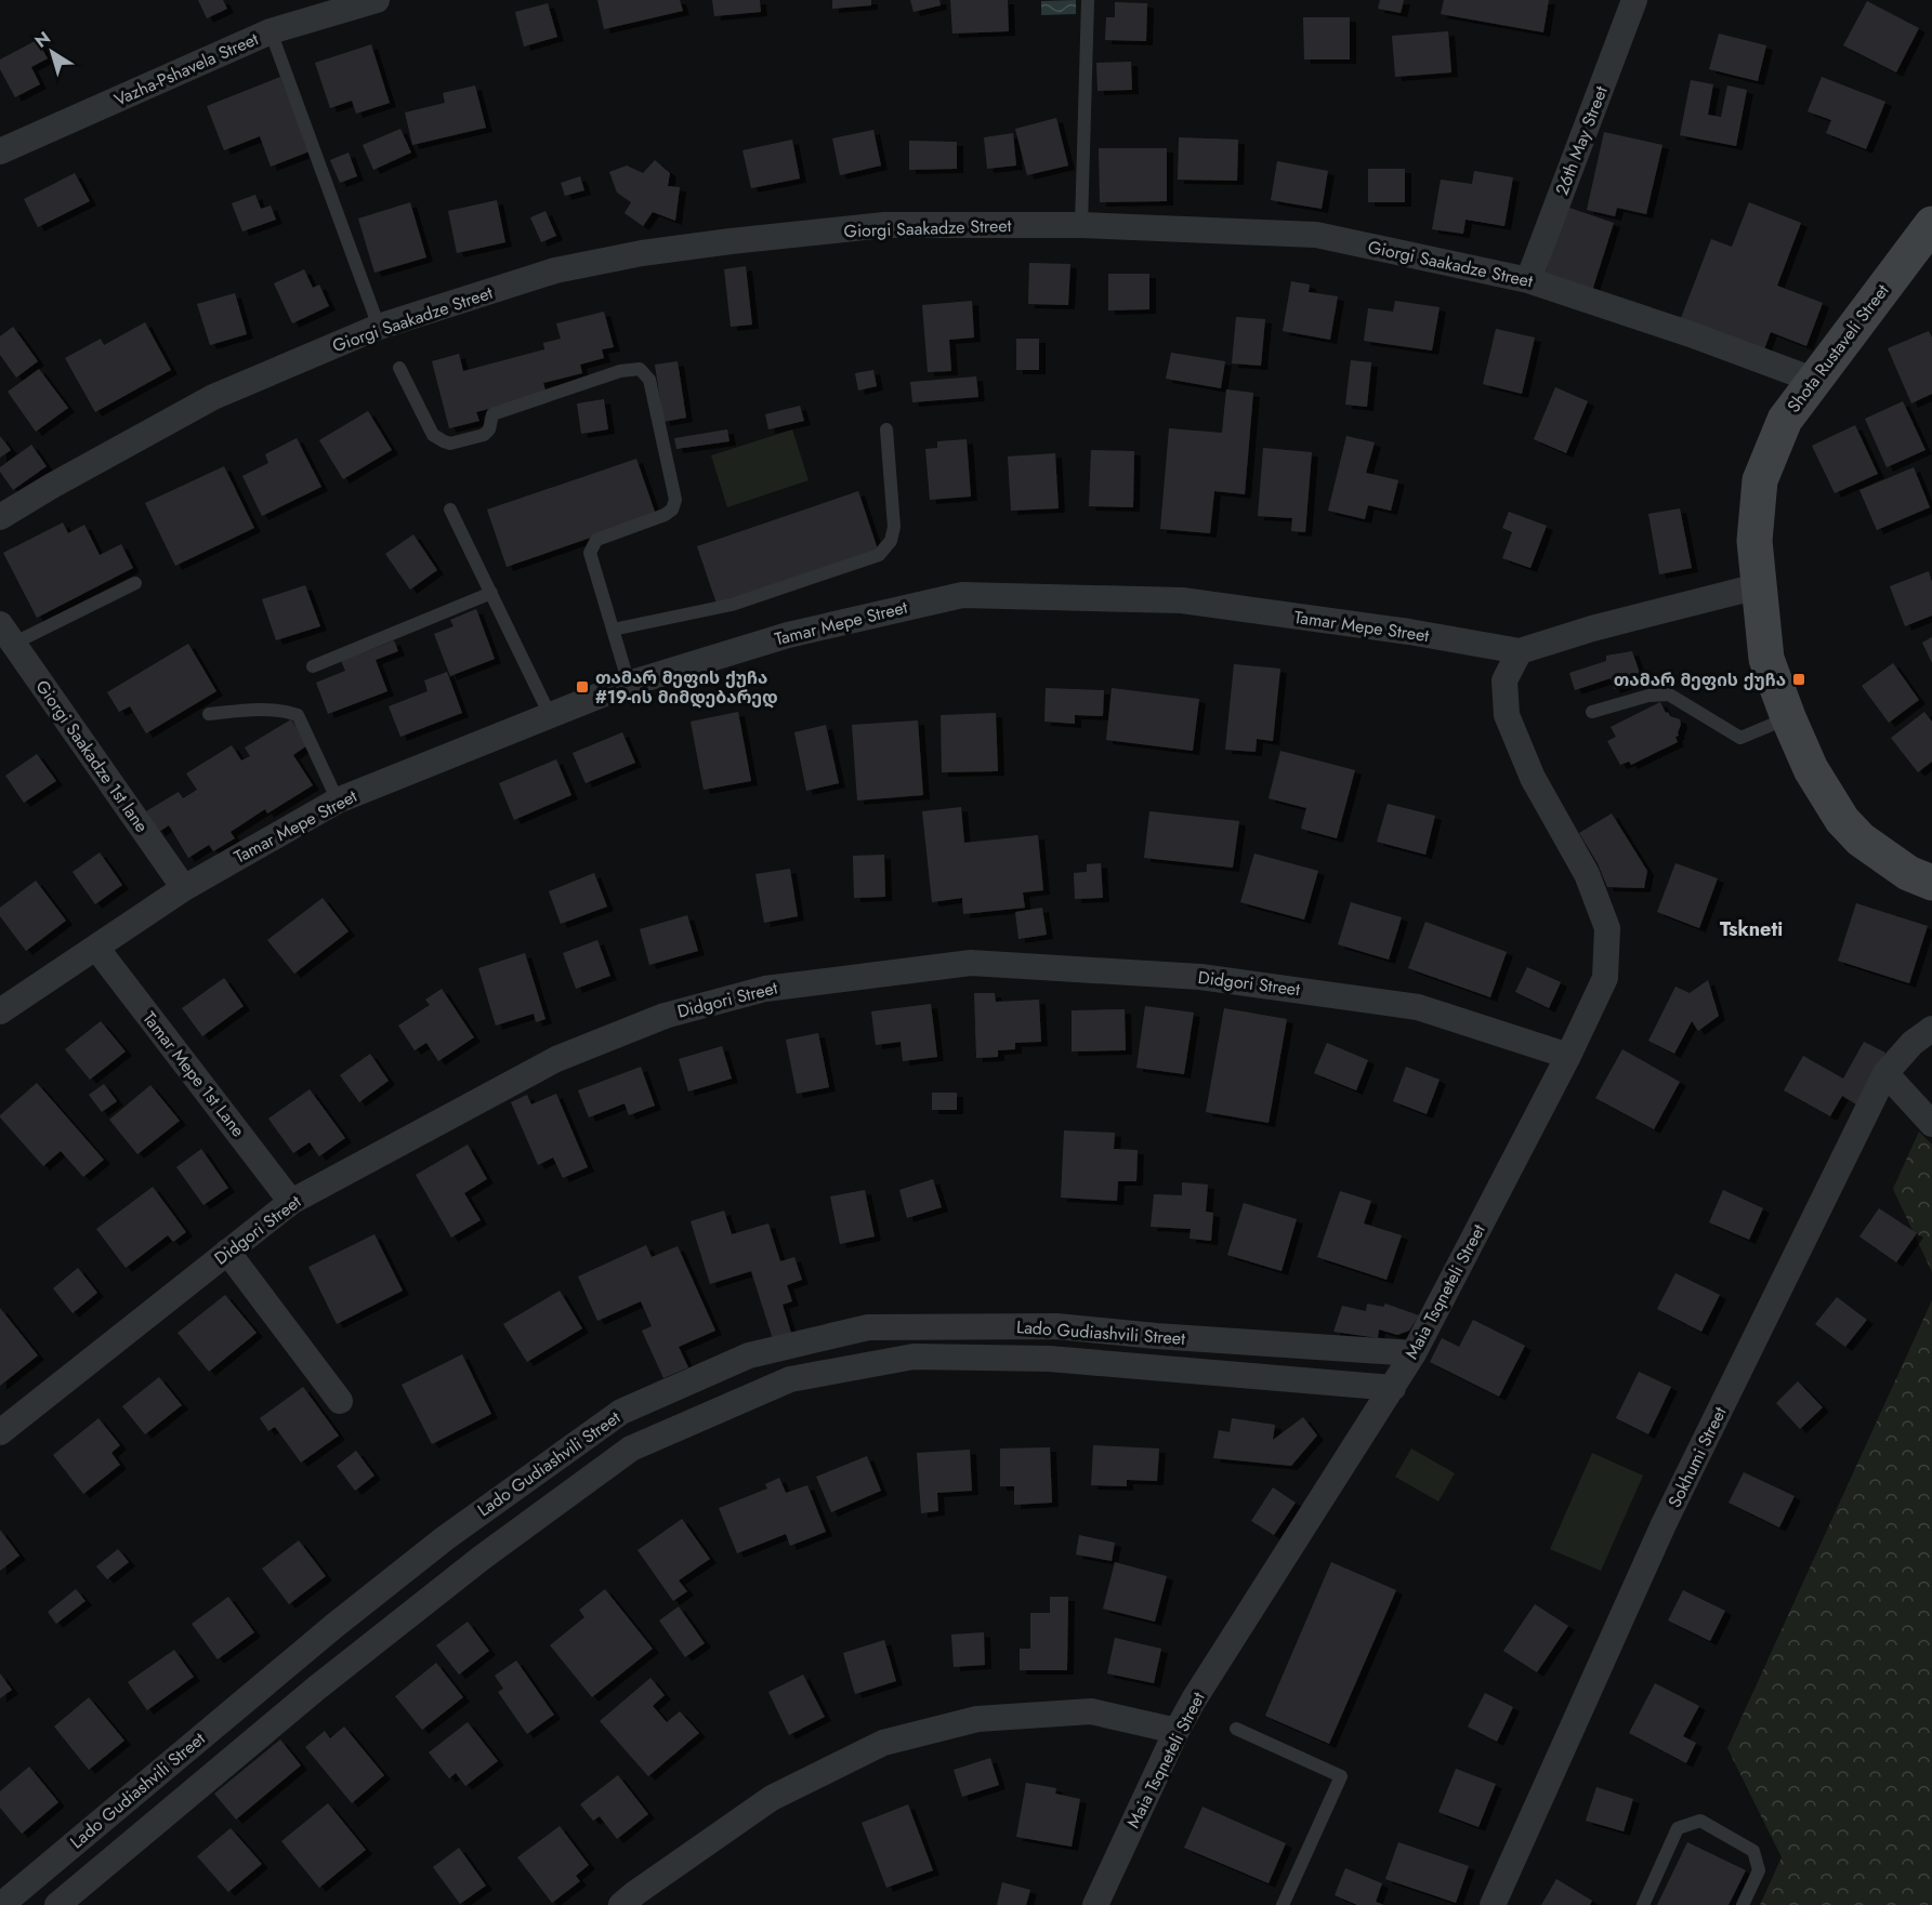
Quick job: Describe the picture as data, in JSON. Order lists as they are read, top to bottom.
{
  "streets": {
    "main road": ["Shota Rustaveli Street"],
    "street": [
      "Vazha-Pshavela Street",
      "26th May Street",
      "Giorgi Saakadze Street",
      "Tamar Mepe Street",
      "Giorgi Saakadze 1st lane",
      "Didgori Street",
      "Tamar Mepe 1st Lane",
      "Maia Tsqneteli Street",
      "Lado Gudiashvili Street",
      "Sokhumi Street"
    ]
  },
  "crossings": [
    ["26th May Street", "Giorgi Saakadze Street"],
    ["Giorgi Saakadze Street", "Shota Rustaveli Street"],
    ["Shota Rustaveli Street", "Tamar Mepe Street"],
    ["Tamar Mepe Street", "Giorgi Saakadze 1st lane"],
    ["Tamar Mepe Street", "Tamar Mepe 1st Lane"],
    ["Tamar Mepe Street", "Maia Tsqneteli Street"],
    ["Didgori Street", "Tamar Mepe 1st Lane"],
    ["Didgori Street", "Maia Tsqneteli Street"],
    ["Maia Tsqneteli Street", "Lado Gudiashvili Street"]
  ],
  "districts": ["Tskneti"],
  "places": {
    "transit": ["თამარ მეფის ქუჩა", "თამარ მეფის ქუჩა #19-ის მიმდებარედ"]
  },
  "north": "top left"
}
